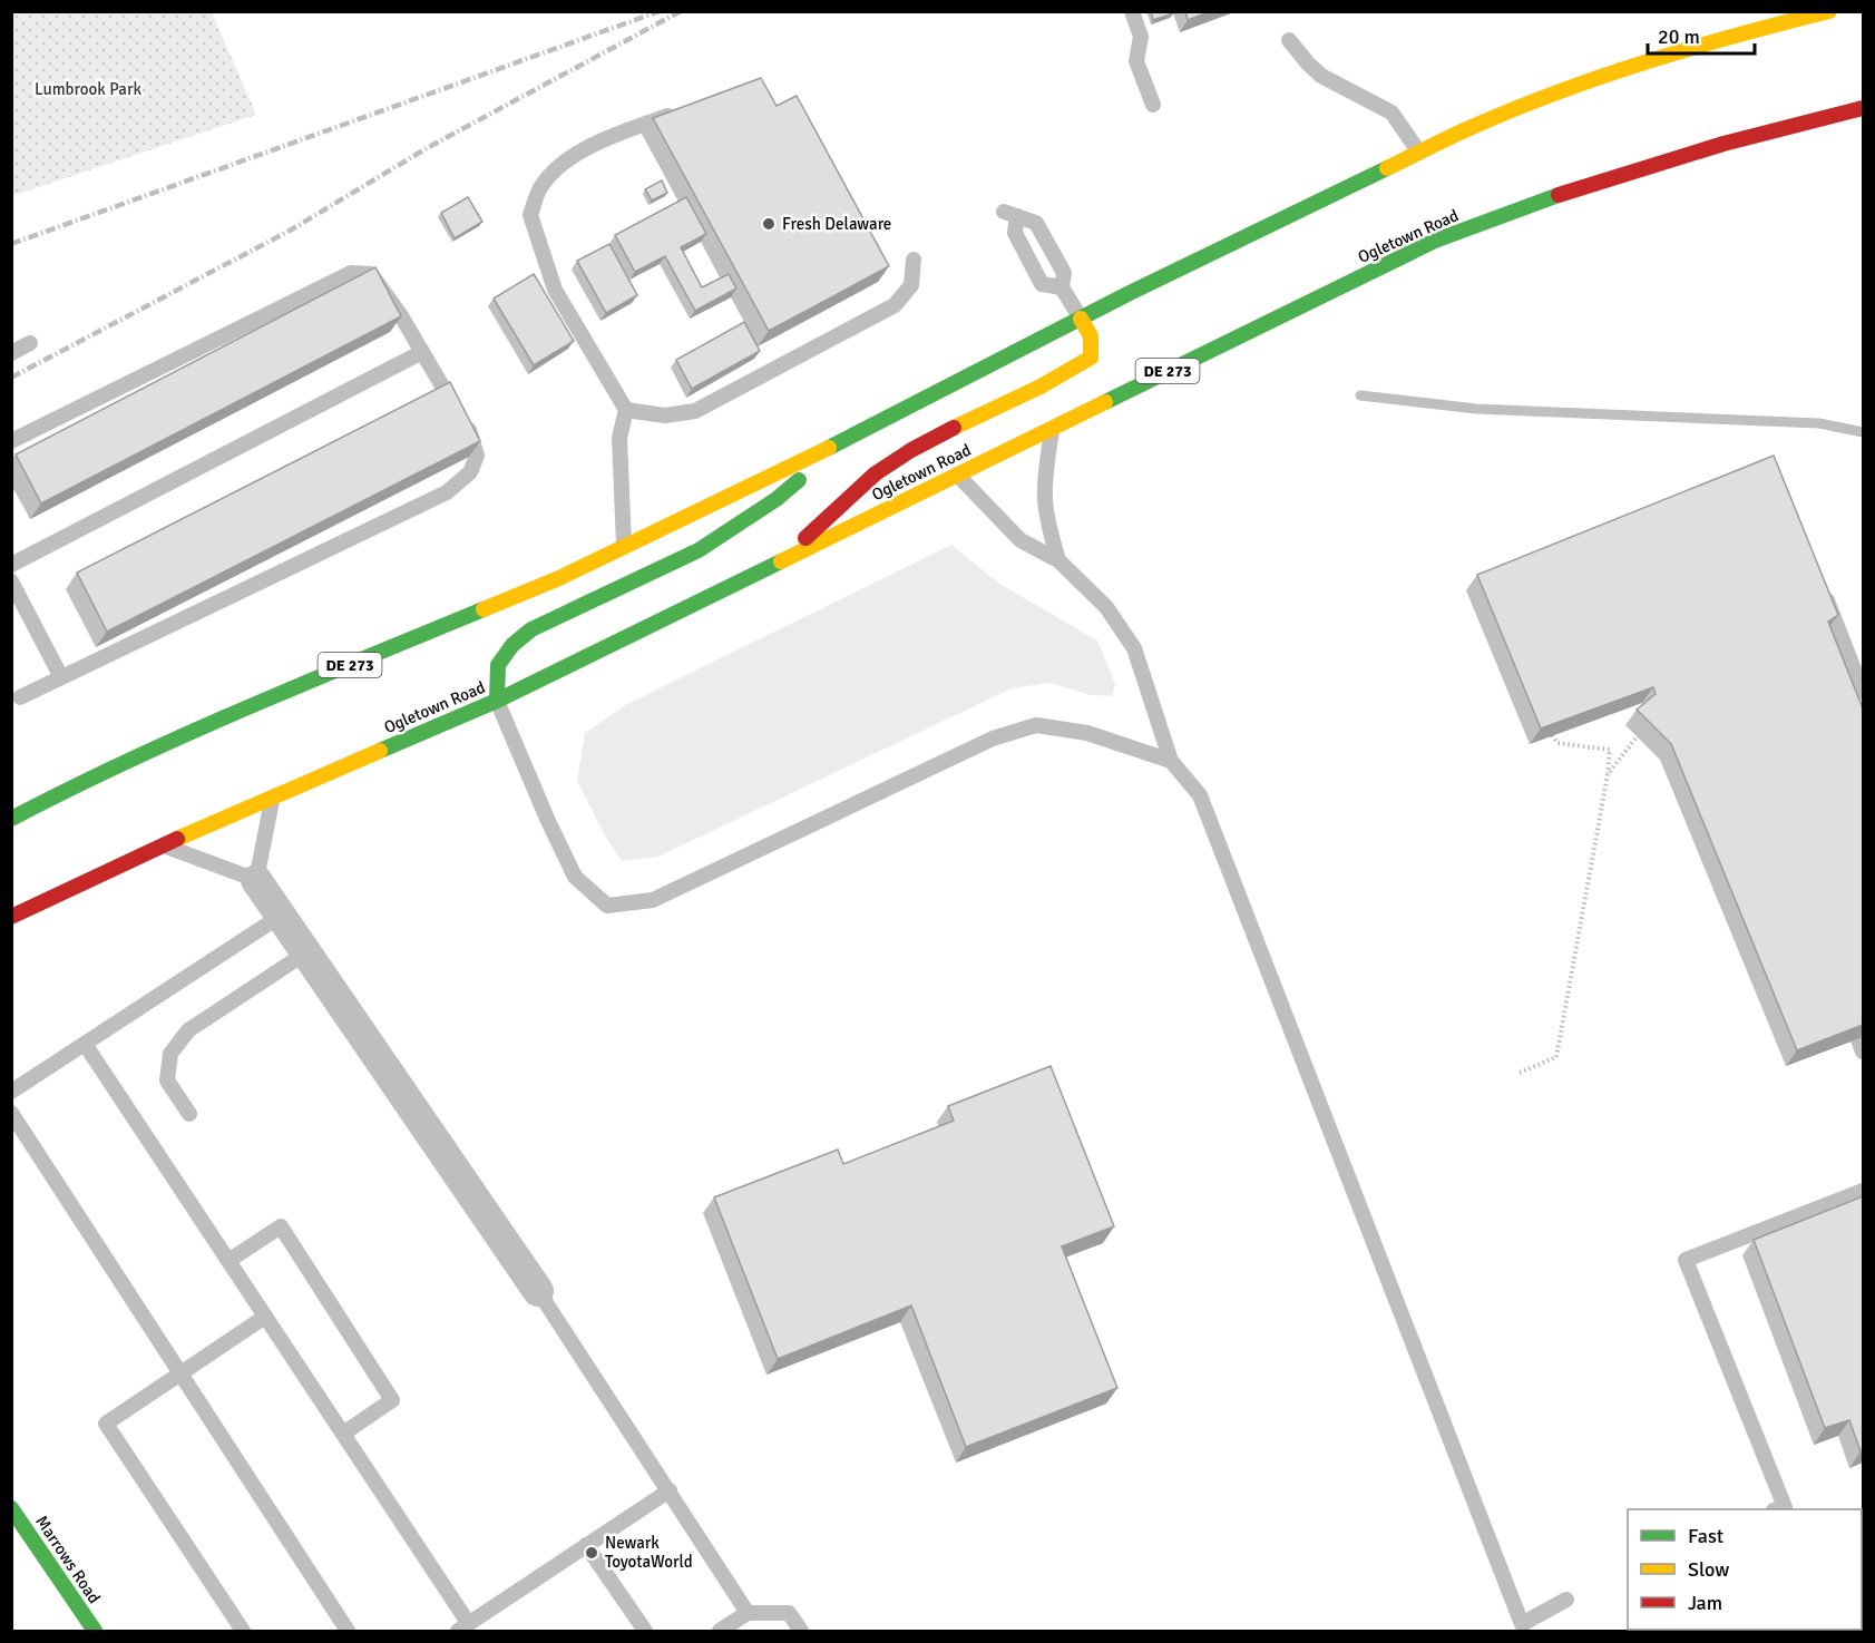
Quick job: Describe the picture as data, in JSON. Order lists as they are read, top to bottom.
{
  "streets": {
    "main road": ["Ogletown Road", "DE 273", "Marrows Road"]
  },
  "parks": ["Lumbrook Park"],
  "places": ["Fresh Delaware", "Newark ToyotaWorld"],
  "legend": ["Fast", "Slow", "Jam"],
  "scale_bar": "20 m"
}
